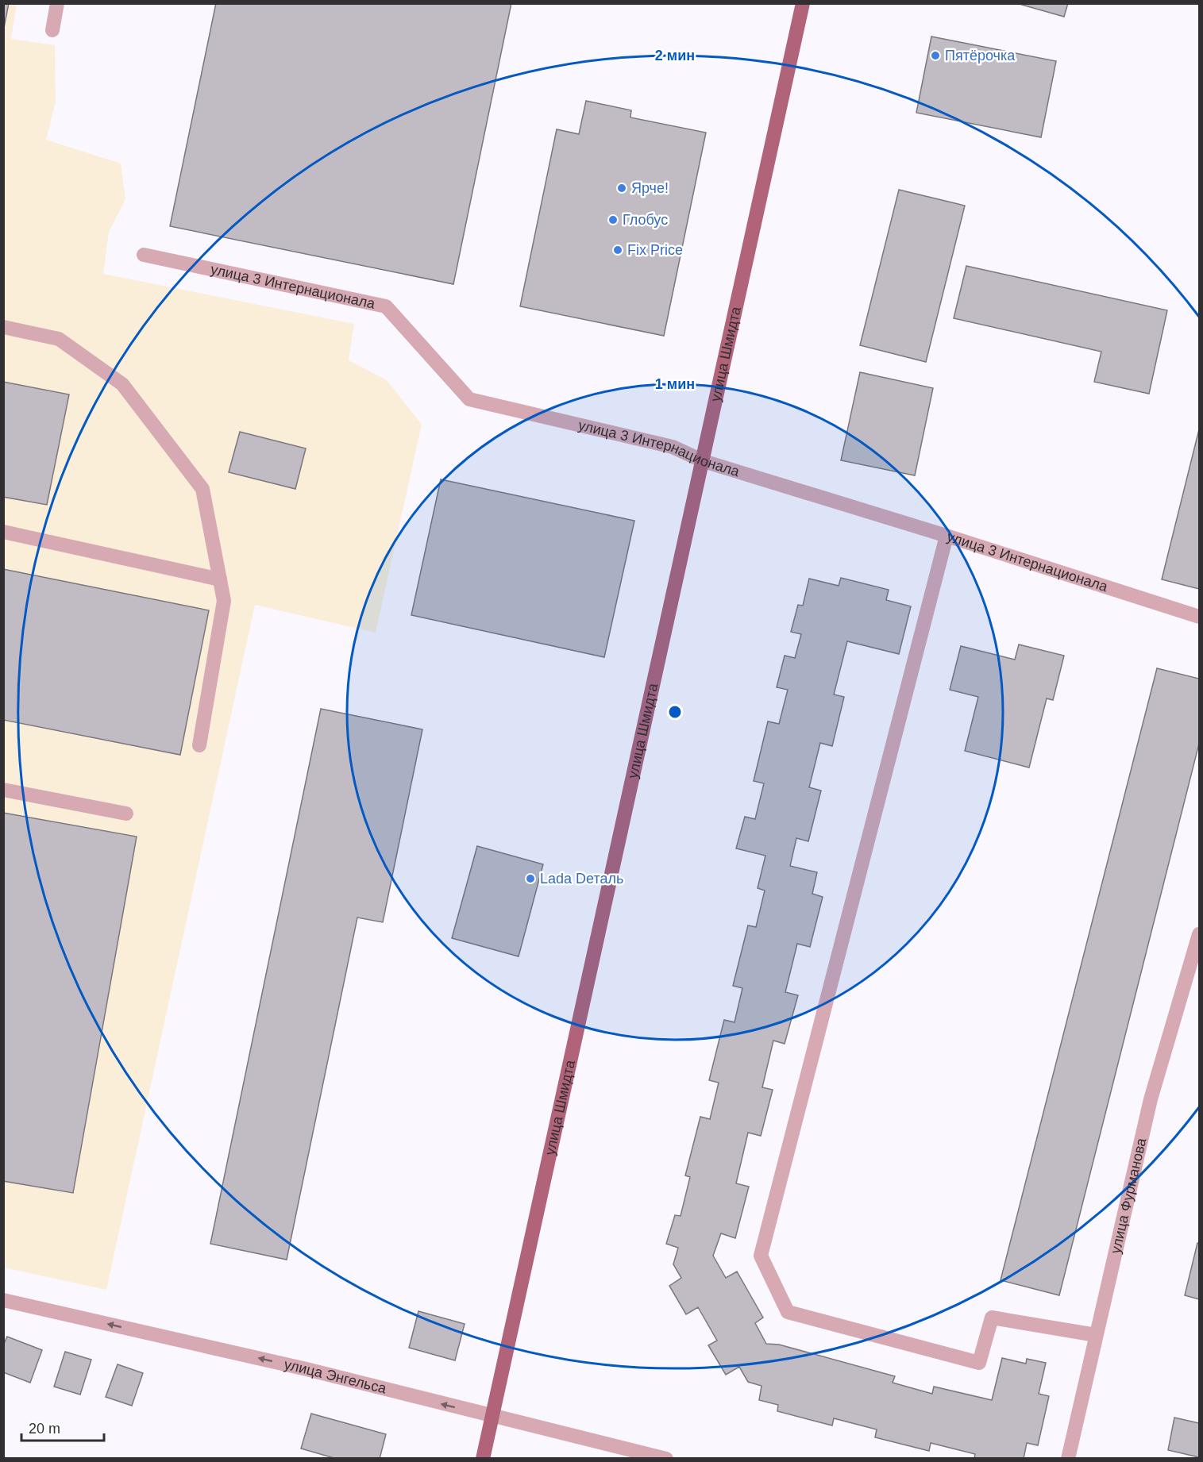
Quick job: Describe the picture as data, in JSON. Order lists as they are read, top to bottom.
{
  "streets": {
    "main road": ["улица Шмидта"],
    "street": ["улица 3 Интернационала", "улица Фурманова", "улица Энгельса"]
  },
  "crossings": [
    ["улица 3 Интернационала", "улица Шмидта"],
    ["улица Шмидта", "улица Энгельса"]
  ],
  "one_way": ["улица Энгельса"],
  "places": [
    "Пятёрочка",
    "Ярче!",
    "Глобус",
    "Fix Price",
    "Lada Dеталь"
  ],
  "scale_bar": "20 m",
  "rings": ["2 мин", "1 мин"]
}
